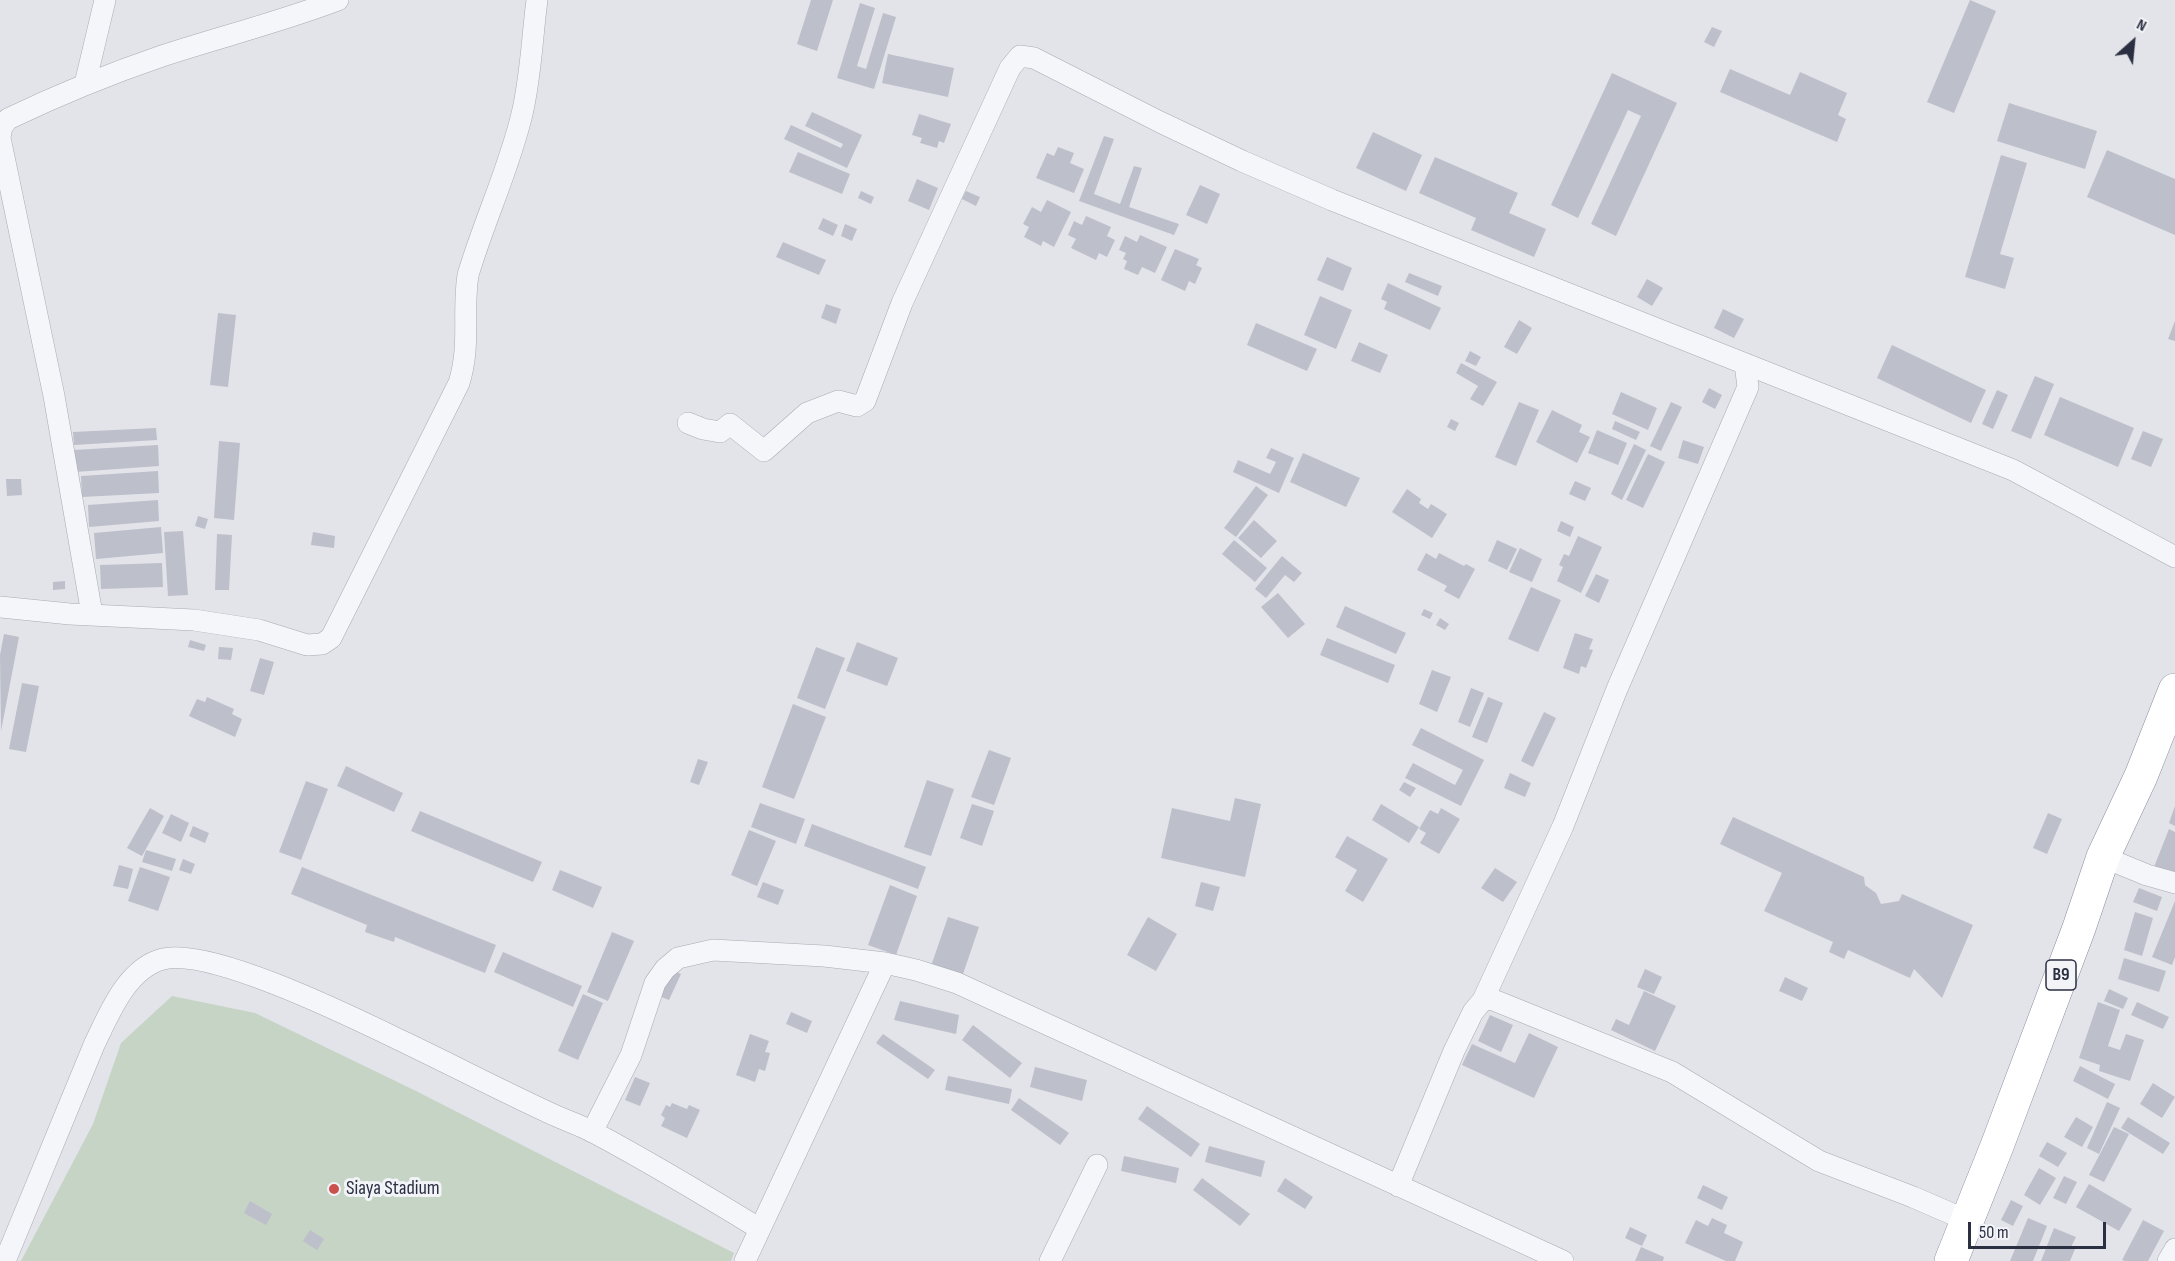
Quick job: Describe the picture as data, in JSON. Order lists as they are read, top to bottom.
{
  "streets": {
    "highway": ["B9"]
  },
  "places": ["Siaya Stadium"],
  "scale_bar": "50 m",
  "north": "top right"
}
